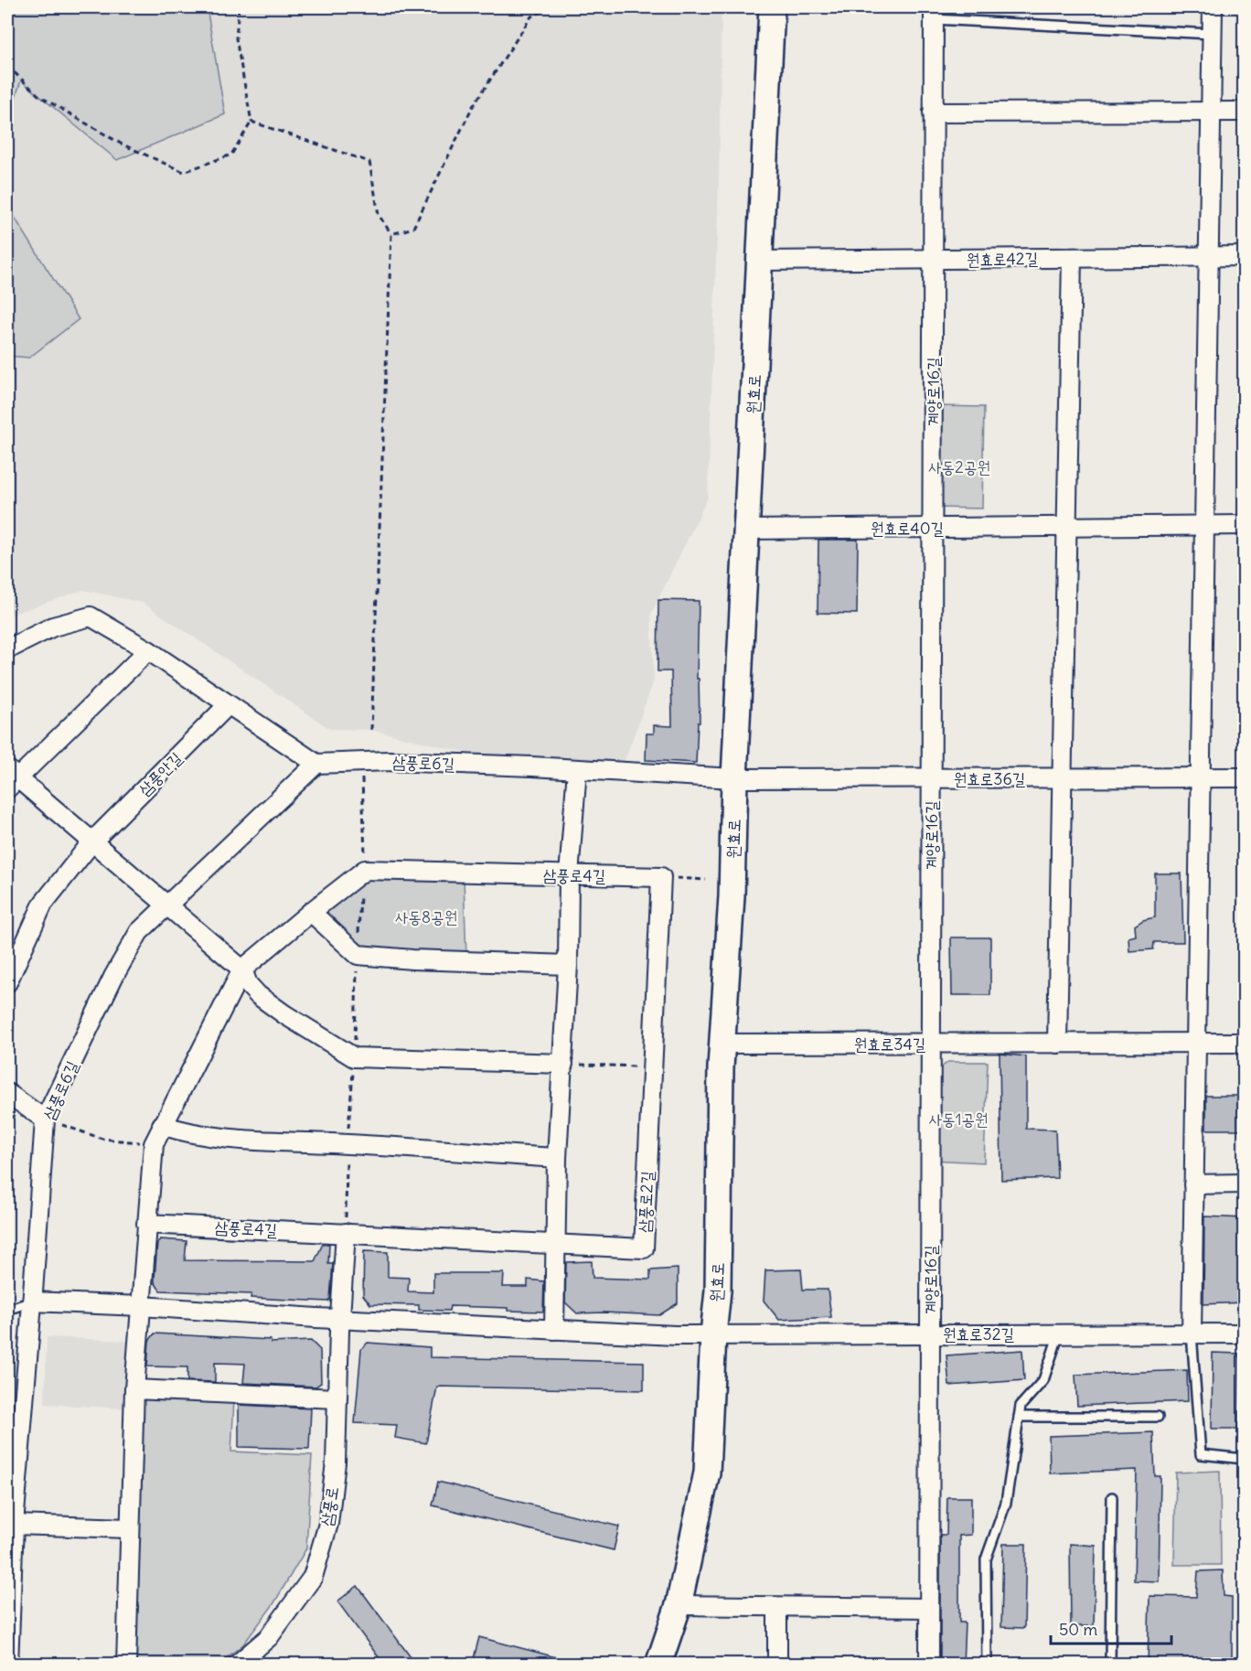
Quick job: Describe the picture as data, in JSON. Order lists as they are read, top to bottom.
{
  "streets": {
    "main road": ["원효로"],
    "street": [
      "원효로42길",
      "계양로16길",
      "원효로40길",
      "삼풍로6길",
      "삼풍안길",
      "원효로36길",
      "삼풍로4길",
      "원효로34길",
      "삼풍로2길",
      "원효로32길",
      "삼풍로"
    ]
  },
  "crossings": [
    ["원효로42길", "계양로16길"],
    ["원효로42길", "원효로"],
    ["계양로16길", "원효로40길"],
    ["계양로16길", "원효로36길"],
    ["계양로16길", "원효로34길"],
    ["계양로16길", "원효로32길"],
    ["원효로", "원효로40길"],
    ["원효로", "삼풍로6길"],
    ["원효로", "원효로36길"],
    ["원효로", "원효로34길"],
    ["원효로", "원효로32길"],
    ["삼풍로6길", "원효로36길"],
    ["삼풍로4길", "삼풍로2길"],
    ["삼풍로4길", "삼풍로"],
    ["삼풍로2길", "삼풍로"]
  ],
  "parks": ["사동2공원", "사동8공원", "사동1공원"],
  "scale_bar": "50 m"
}
